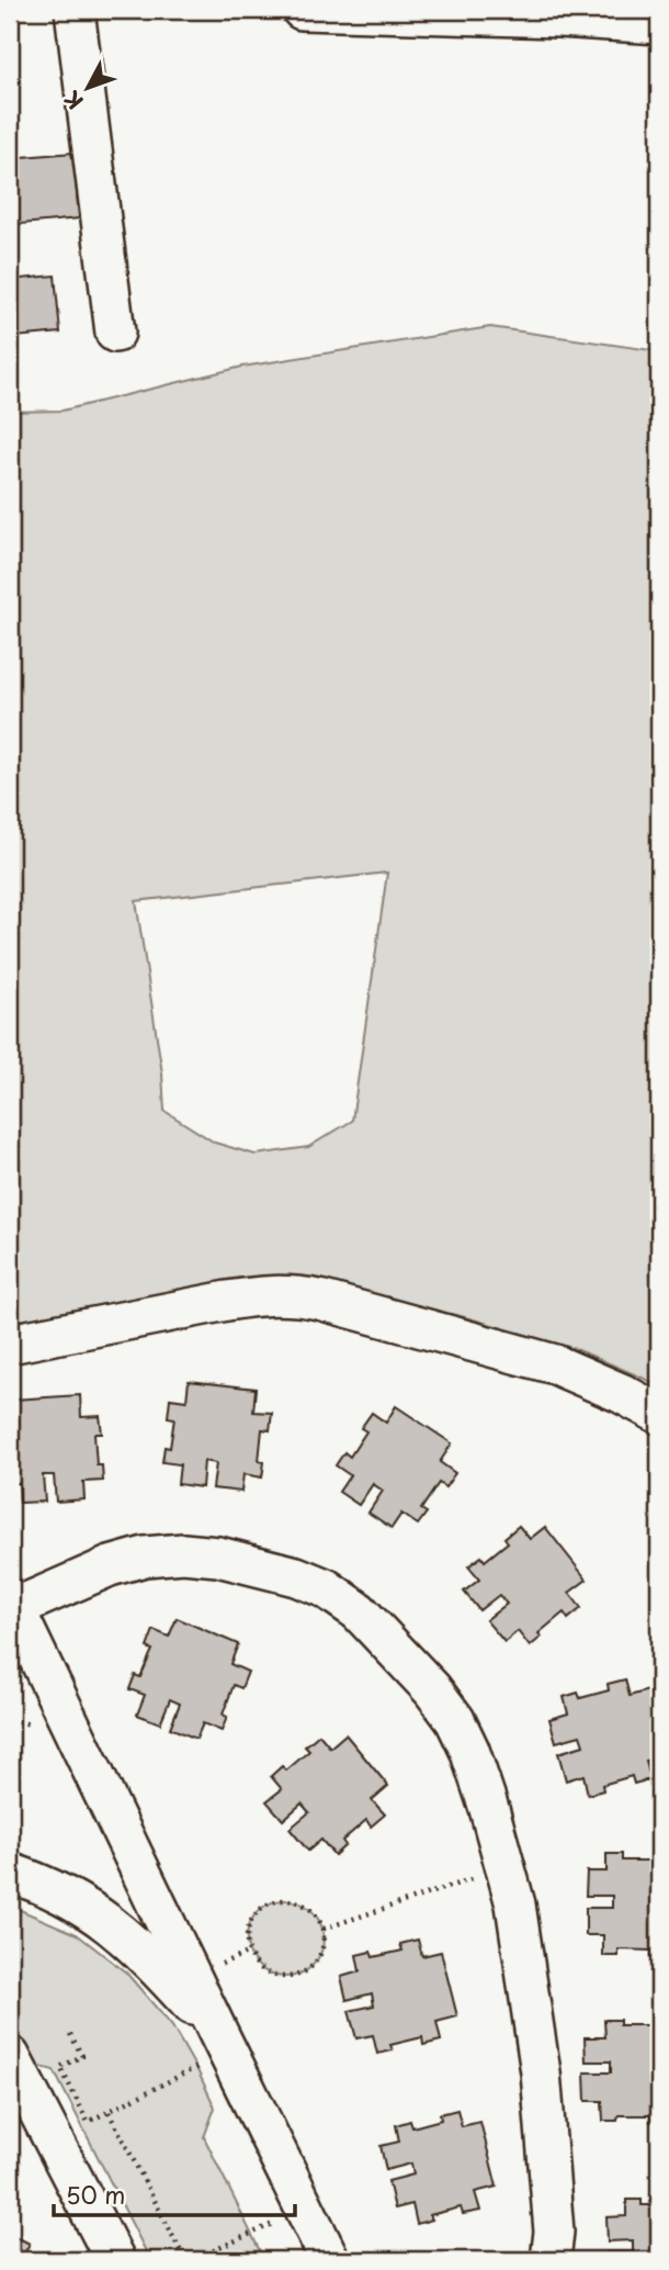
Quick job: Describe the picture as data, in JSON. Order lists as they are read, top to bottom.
{
  "scale_bar": "50 m",
  "north": "bottom left"
}
